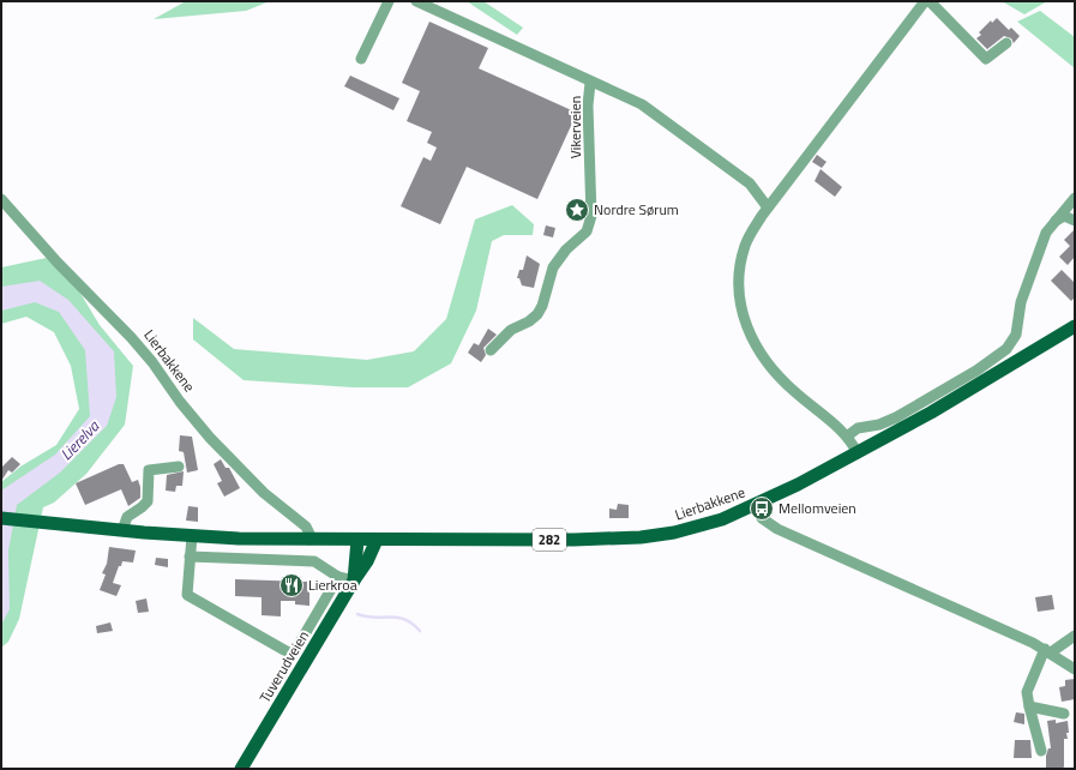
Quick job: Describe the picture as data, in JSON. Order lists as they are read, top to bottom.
{
  "streets": {
    "main road": ["Lierbakkene", "282", "Tuverudveien"],
    "street": ["Vikerveien"]
  },
  "crossings": [
    ["Lierbakkene", "Tuverudveien"]
  ],
  "water": ["Lierelva"],
  "places": {
    "place": ["Nordre Sørum"],
    "bus stop": ["Mellomveien"],
    "restaurant": ["Lierkroa"]
  }
}
